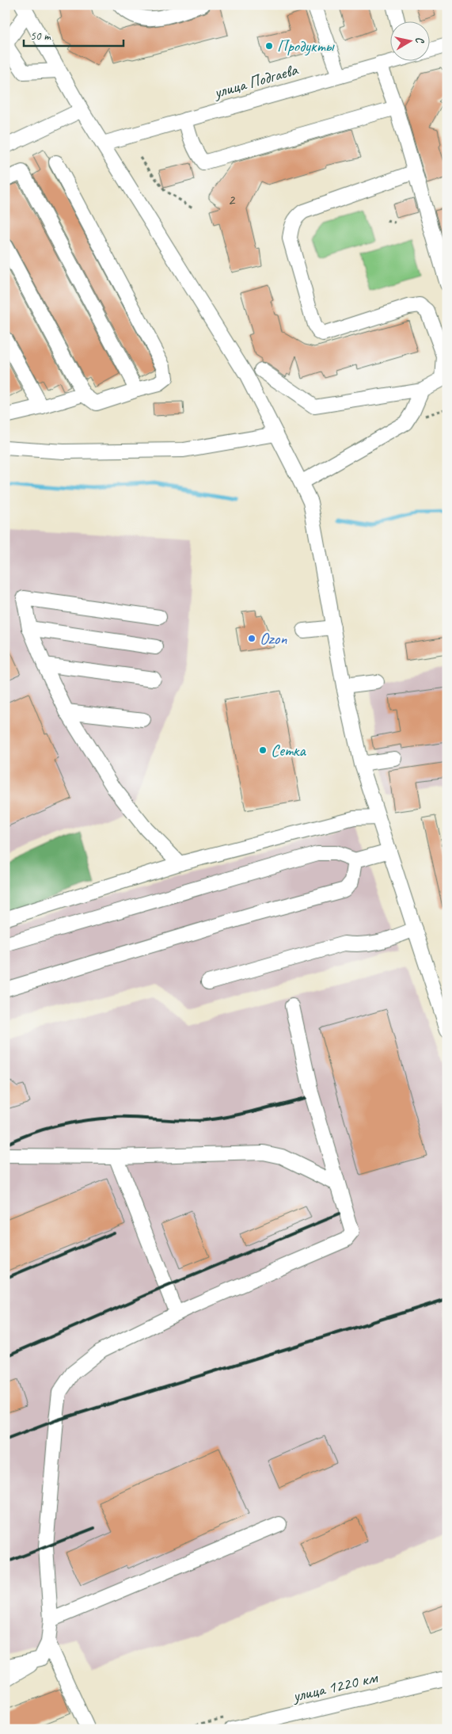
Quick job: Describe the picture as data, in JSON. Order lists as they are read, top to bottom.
{
  "streets": {
    "street": ["улица Подгаева", "улица 1220 км"]
  },
  "places": ["Продукты", "Ozon", "Сетка"],
  "house_numbers": ["2"],
  "scale_bar": "50 m",
  "north": "right"
}
